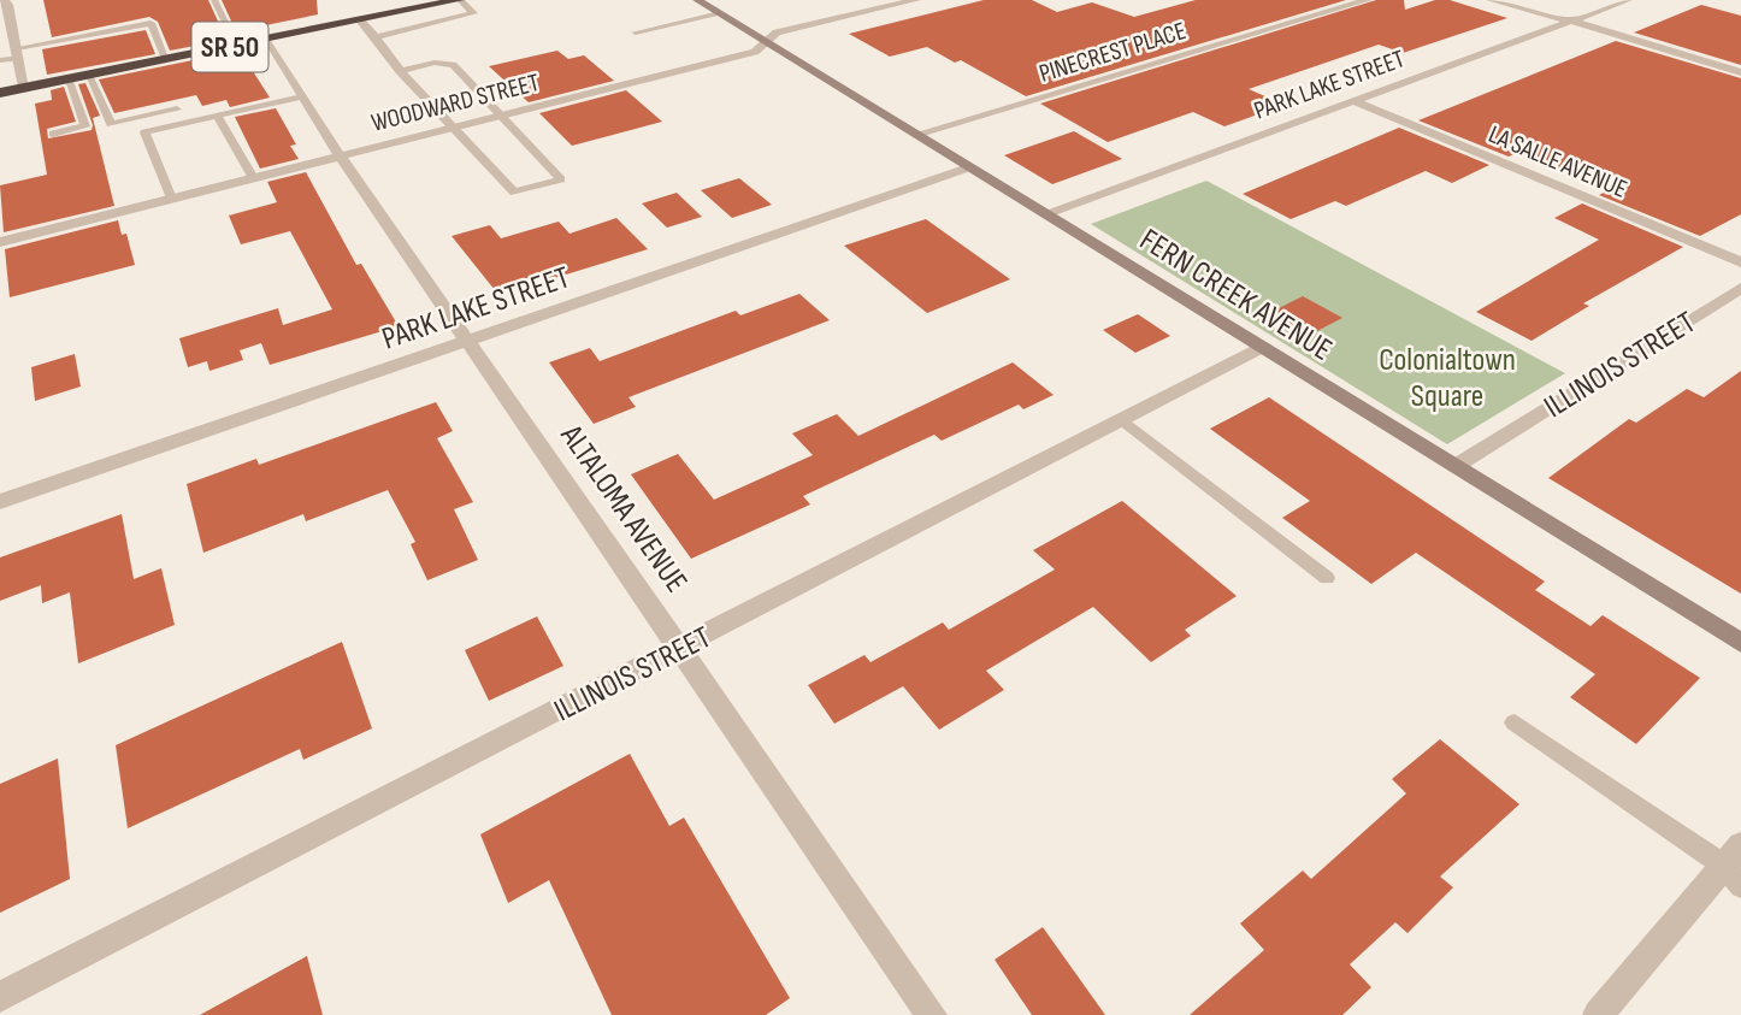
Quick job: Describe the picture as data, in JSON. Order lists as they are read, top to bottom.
{
  "streets": {
    "highway": ["SR 50"],
    "street": [
      "PINECREST PLACE",
      "PARK LAKE STREET",
      "WOODWARD STREET",
      "LA SALLE AVENUE",
      "FERN CREEK AVENUE",
      "ILLINOIS STREET",
      "ALTALOMA AVENUE"
    ]
  },
  "crossings": [
    ["SR 50", "ALTALOMA AVENUE"],
    ["PINECREST PLACE", "FERN CREEK AVENUE"],
    ["PARK LAKE STREET", "LA SALLE AVENUE"],
    ["PARK LAKE STREET", "FERN CREEK AVENUE"],
    ["PARK LAKE STREET", "ALTALOMA AVENUE"],
    ["WOODWARD STREET", "FERN CREEK AVENUE"],
    ["WOODWARD STREET", "ALTALOMA AVENUE"],
    ["FERN CREEK AVENUE", "ILLINOIS STREET"],
    ["ILLINOIS STREET", "ALTALOMA AVENUE"]
  ],
  "parks": ["Colonialtown Square"]
}
